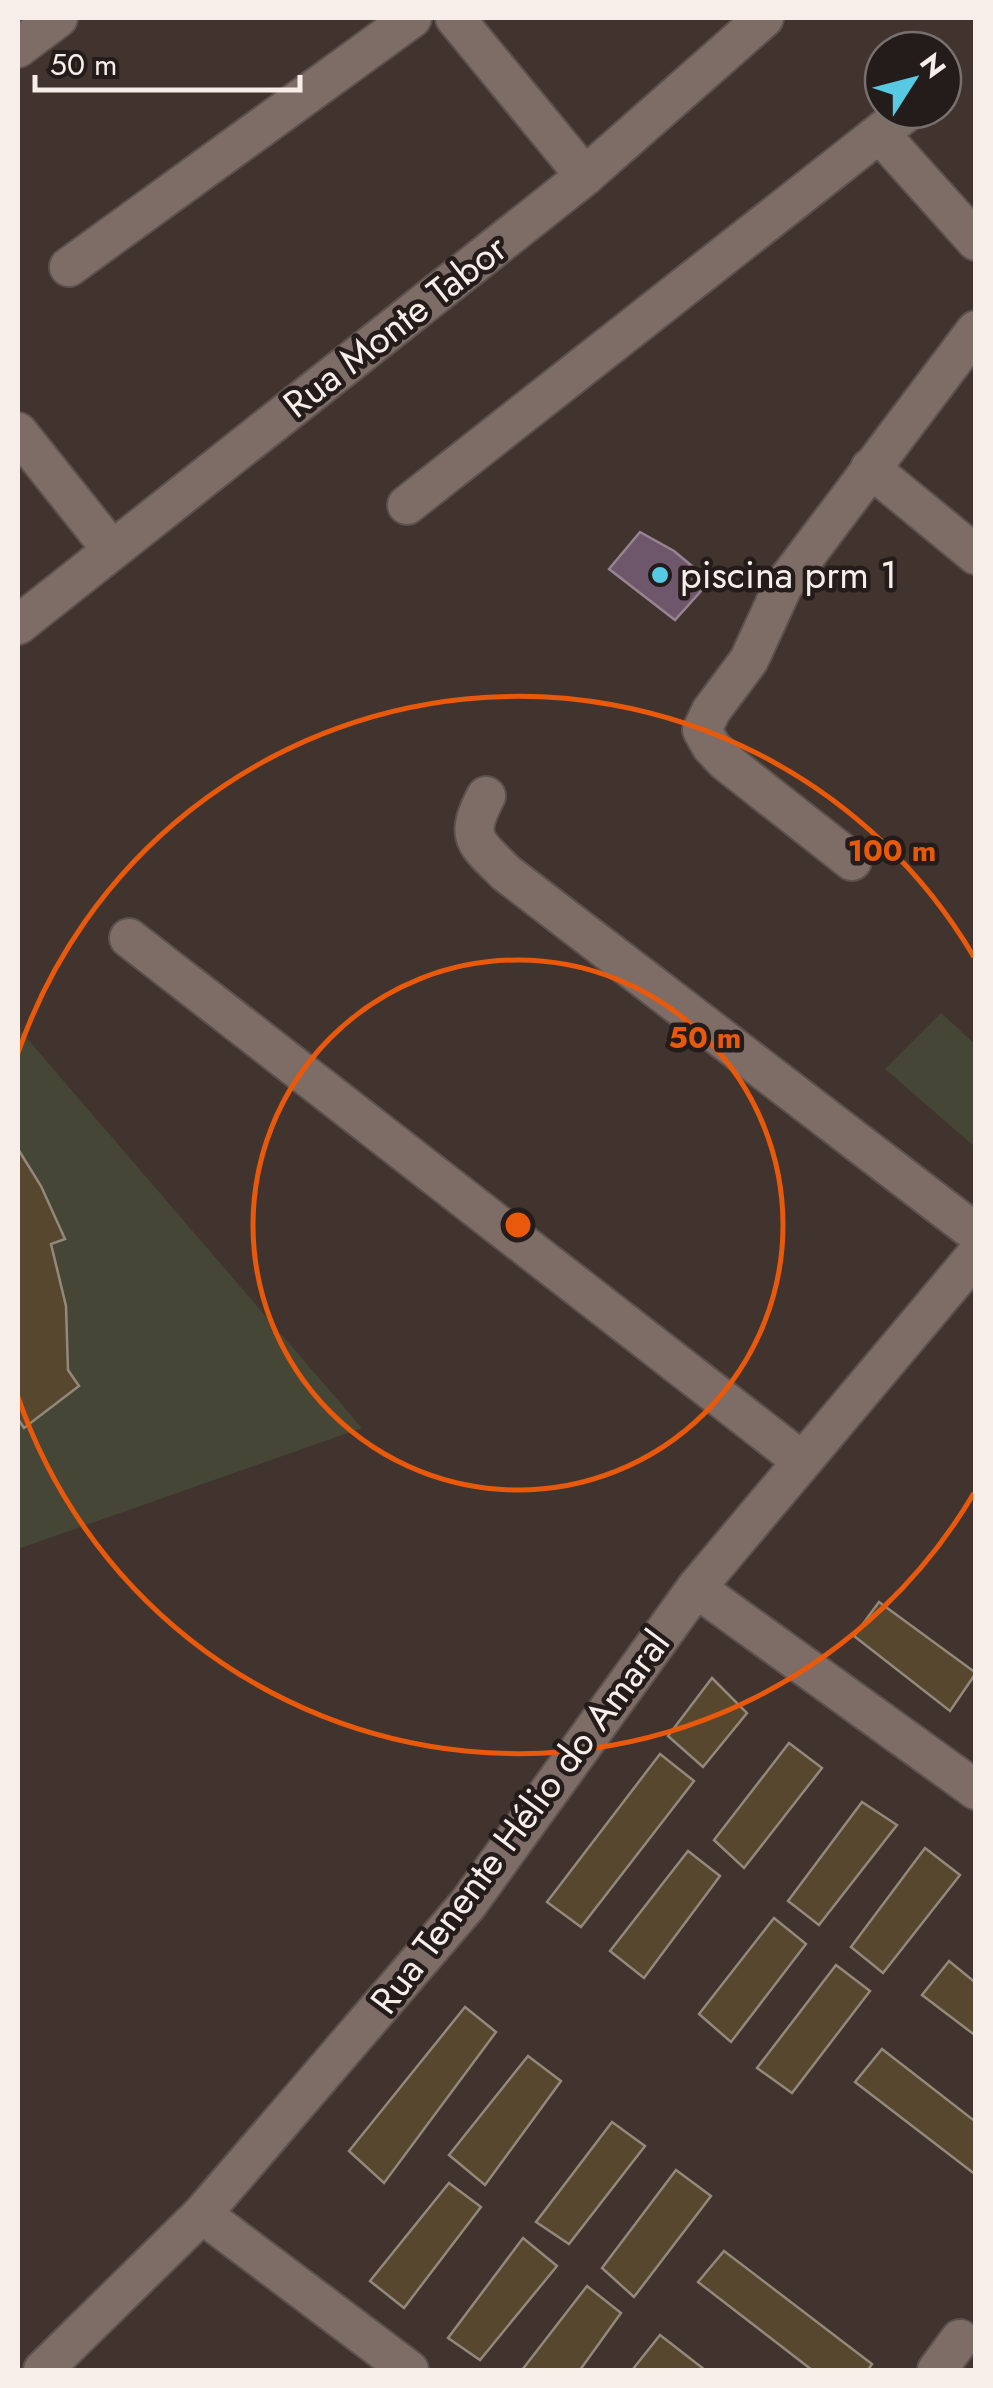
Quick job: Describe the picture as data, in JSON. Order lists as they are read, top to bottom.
{
  "streets": {
    "street": ["Rua Monte Tabor", "Rua Tenente Hélio do Amaral"]
  },
  "places": ["piscina prm 1"],
  "scale_bar": "50 m",
  "north": "top right",
  "rings": ["100 m", "50 m"]
}
